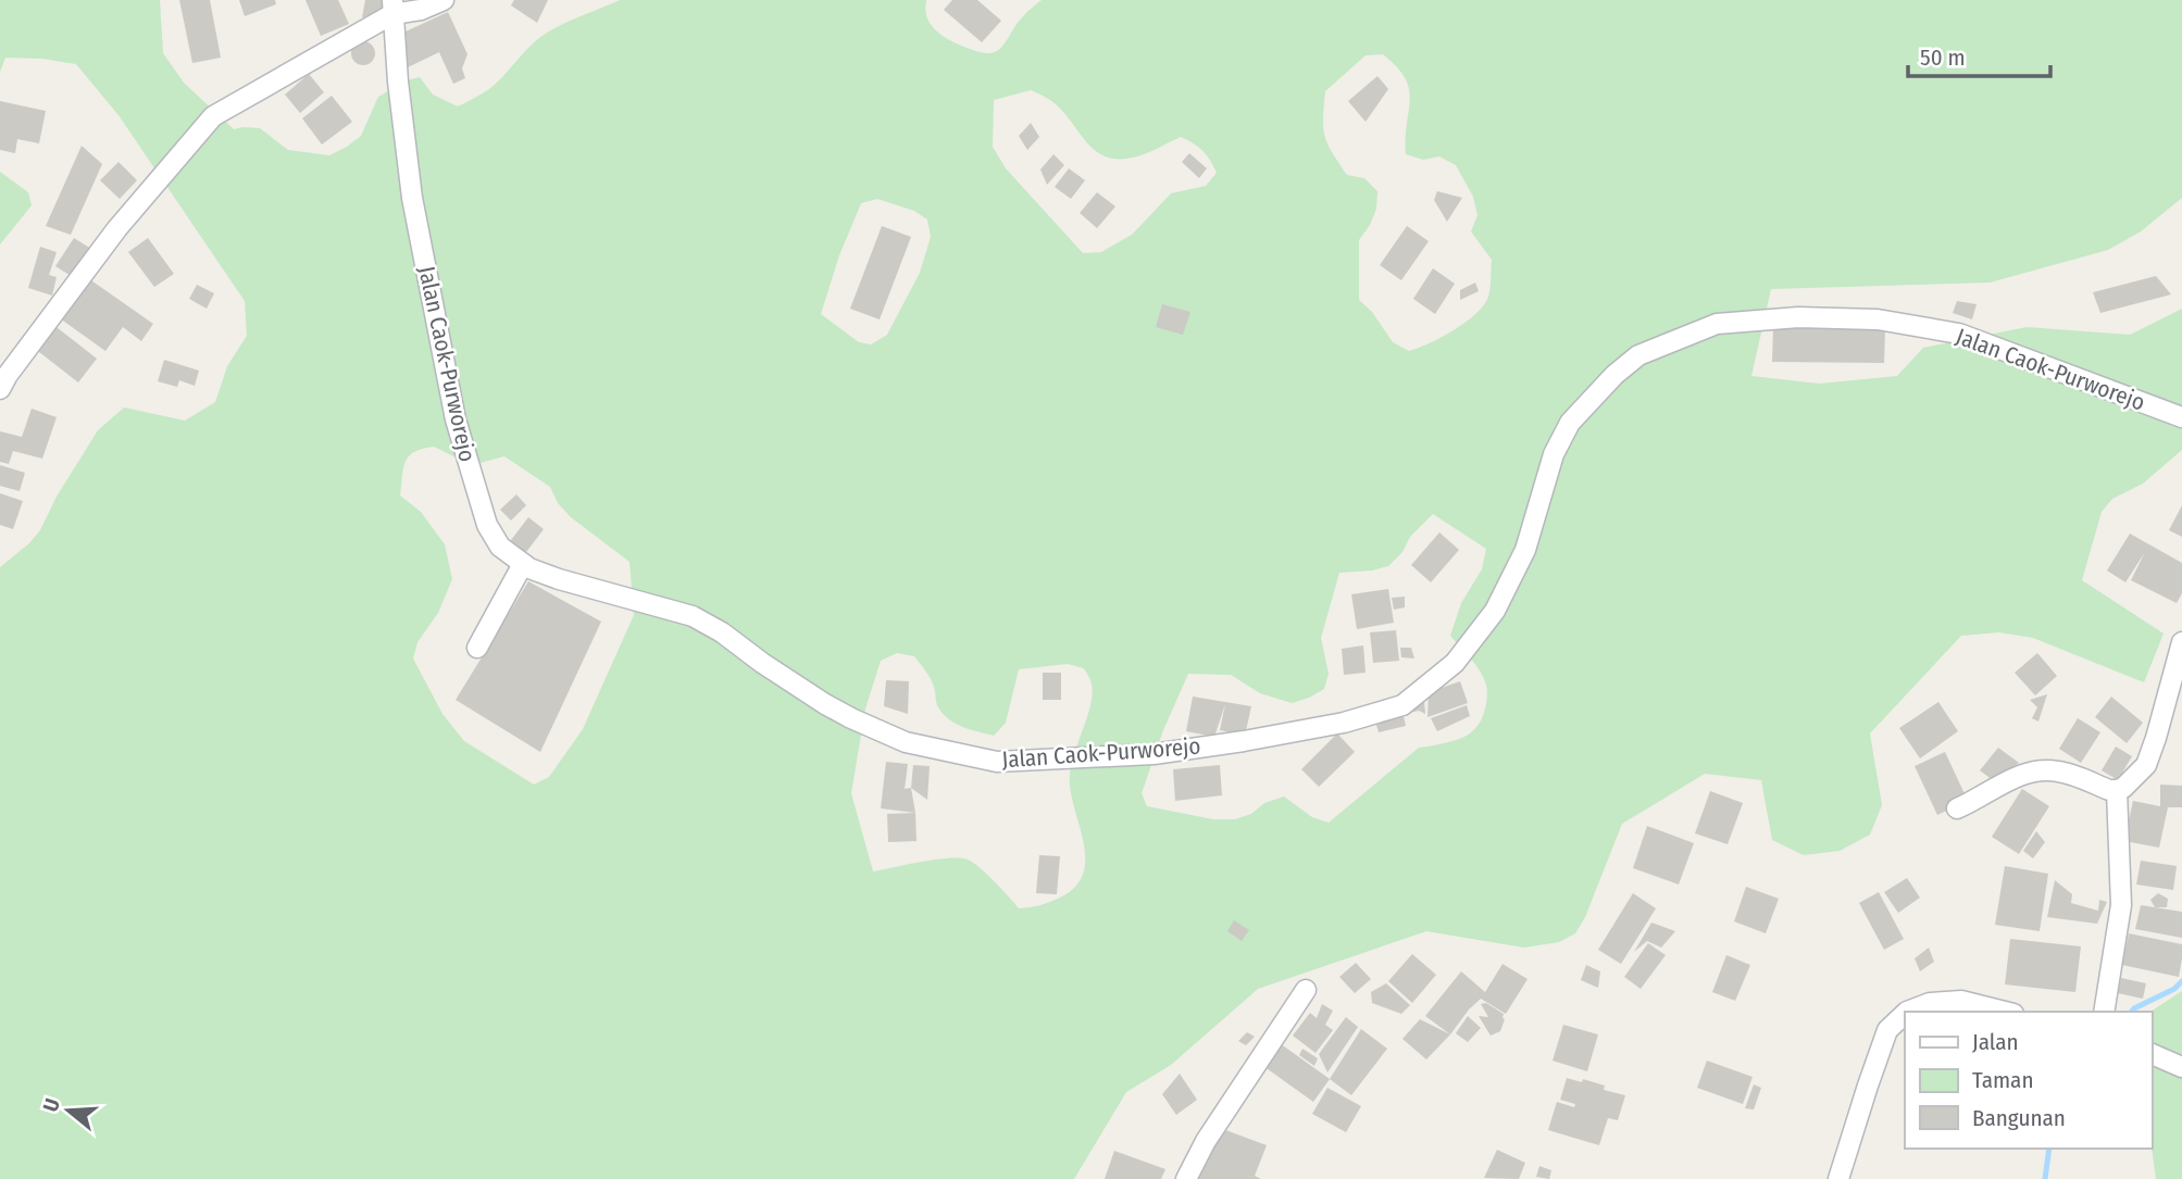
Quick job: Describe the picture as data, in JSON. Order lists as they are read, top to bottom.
{
  "streets": {
    "street": ["Jalan Caok-Purworejo"]
  },
  "legend": ["Jalan", "Taman", "Bangunan"],
  "scale_bar": "50 m",
  "north": "left"
}
